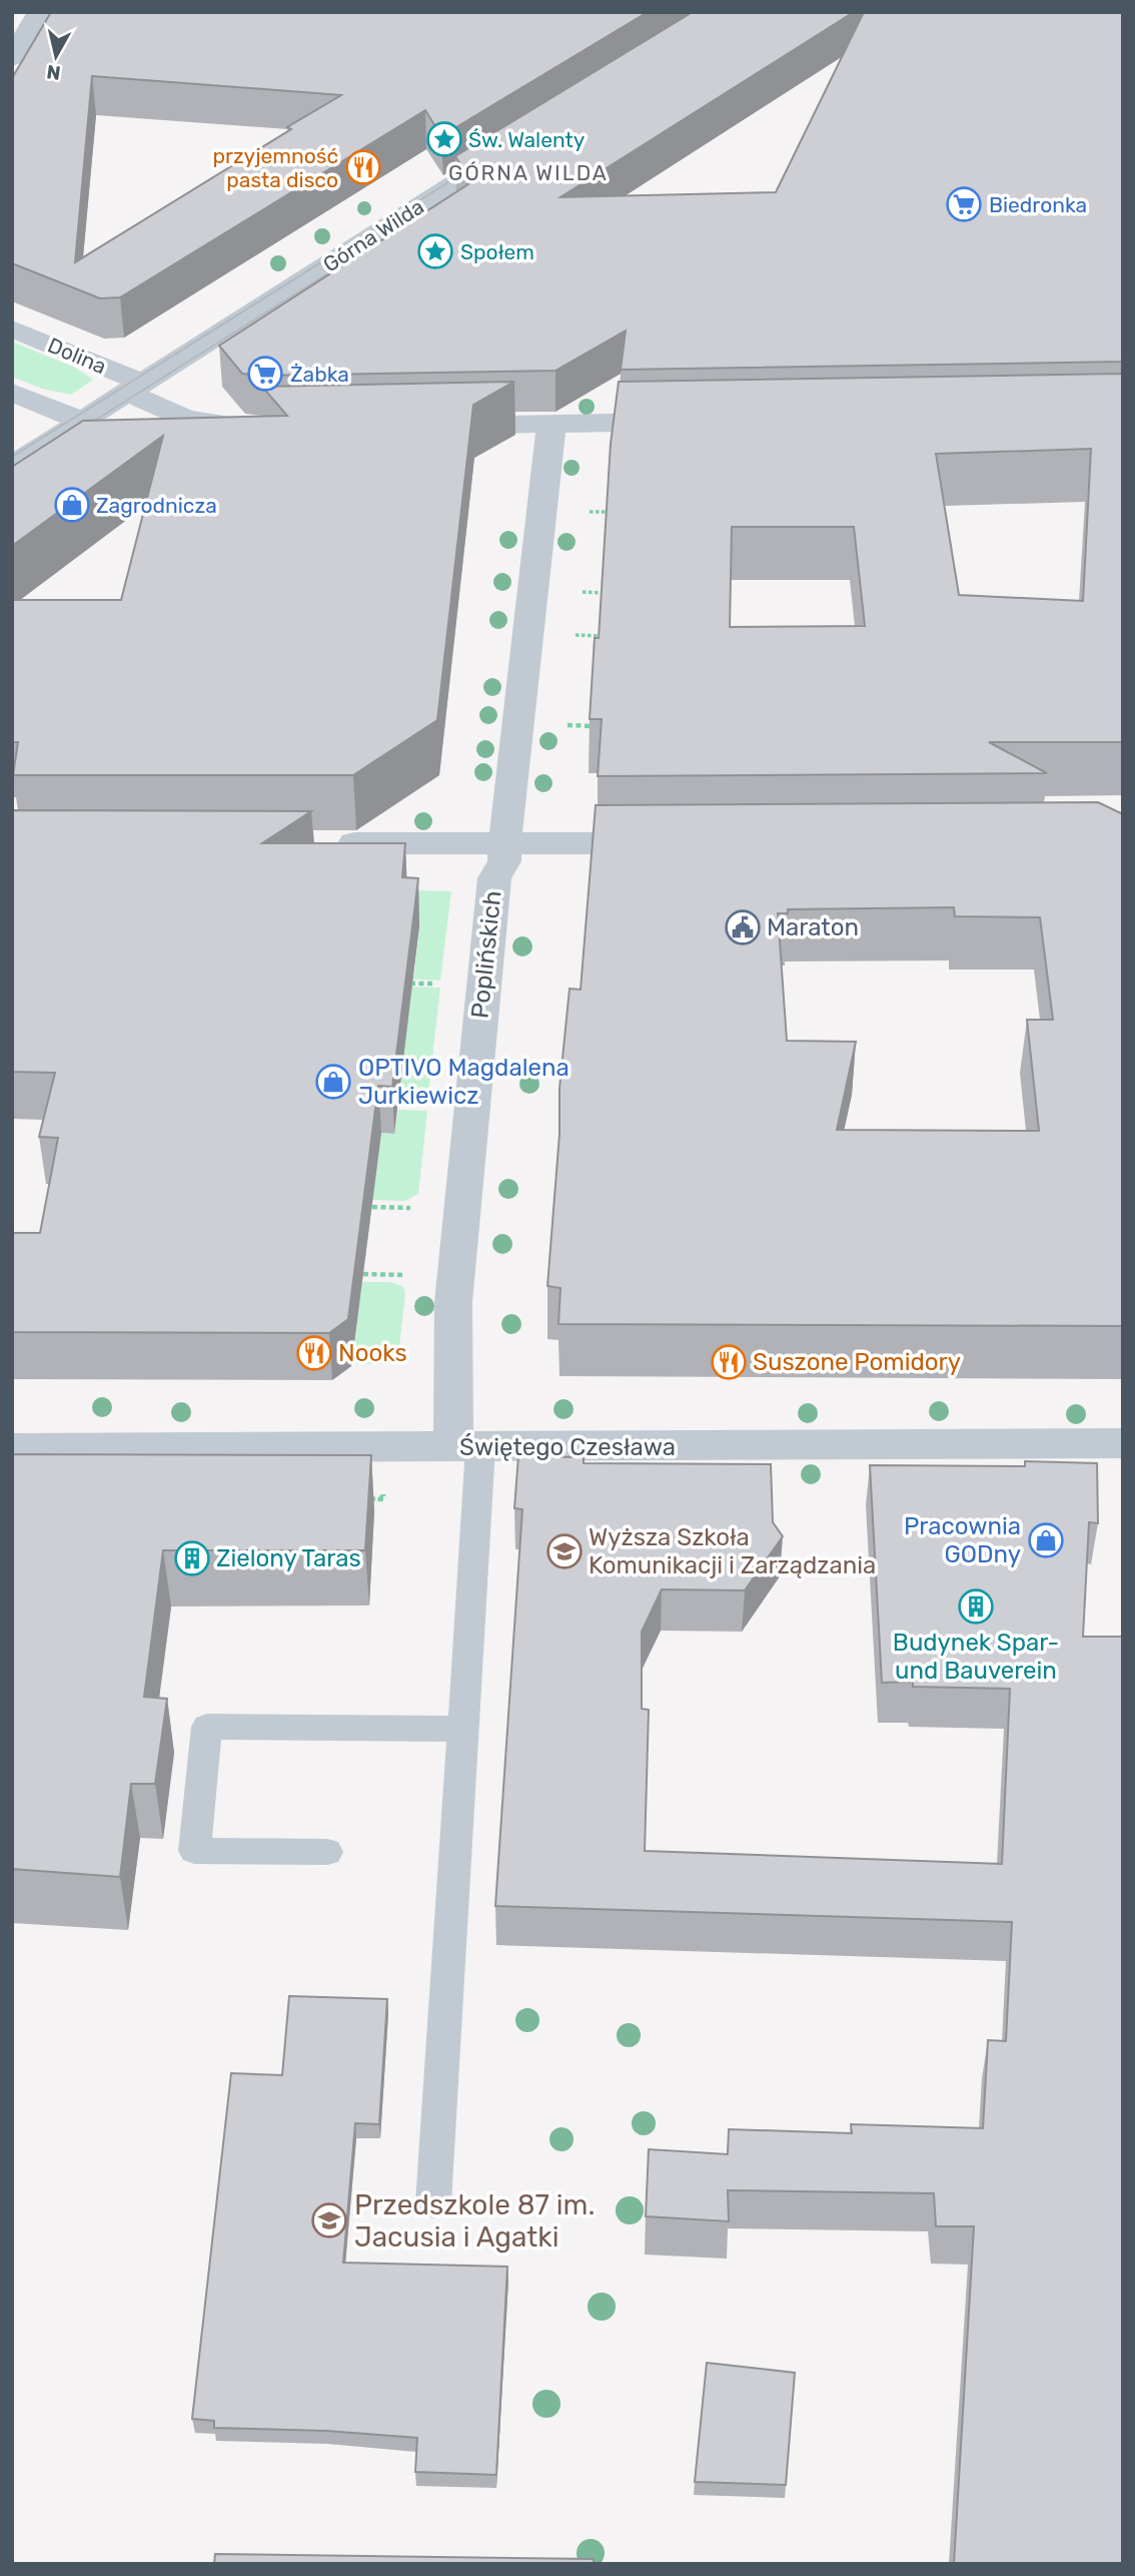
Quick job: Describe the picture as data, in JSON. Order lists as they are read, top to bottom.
{
  "streets": {
    "street": [
      "Górna Wilda",
      "Dolina",
      "Poplińskich",
      "Świętego Czesława"
    ]
  },
  "crossings": [
    ["Górna Wilda", "Dolina"],
    ["Poplińskich", "Świętego Czesława"]
  ],
  "districts": ["GÓRNA WILDA"],
  "places": {
    "place": ["Św. Walenty", "Społem"],
    "restaurant": ["przyjemność pasta disco", "Nooks", "Suszone Pomidory"],
    "supermarket": ["Biedronka", "Żabka"],
    "shop": ["Zagrodnicza", "OPTIVO Magdalena Jurkiewicz", "Pracownia GODny"],
    "public building": ["Maraton"],
    "school or university": ["Wyższa Szkoła Komunikacji i Zarządzania", "Przedszkole 87 im. Jacusia i Agatki"],
    "building": ["Zielony Taras", "Budynek Spar- und Bauverein"]
  },
  "north": "bottom"
}
